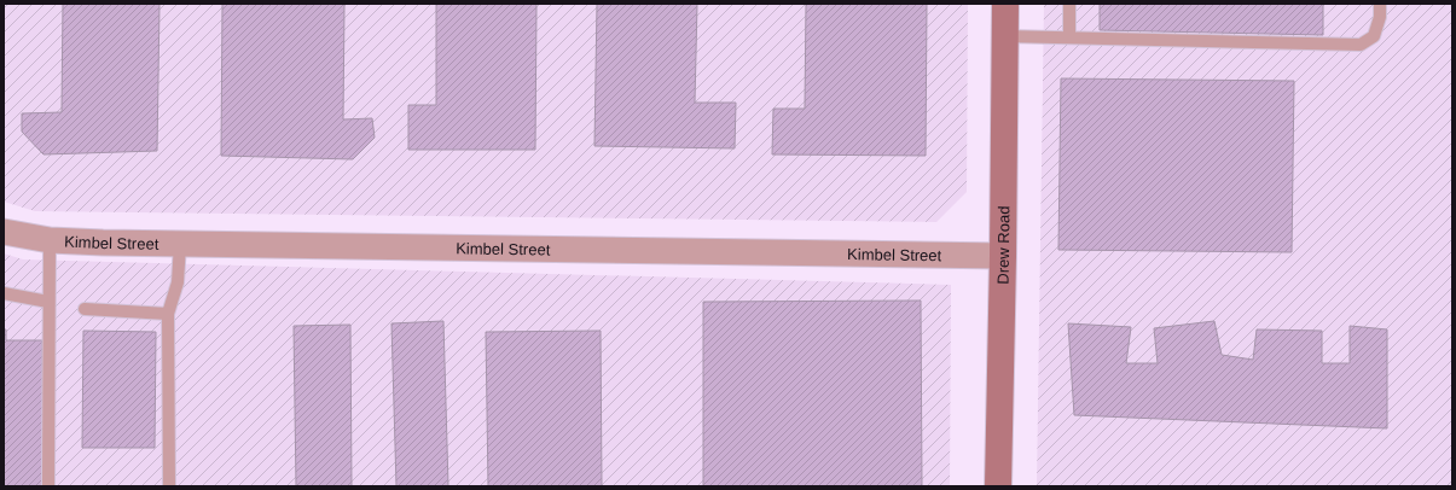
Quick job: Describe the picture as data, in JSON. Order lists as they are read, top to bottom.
{
  "streets": {
    "street": ["Kimbel Street", "Drew Road"]
  },
  "crossings": [
    ["Kimbel Street", "Drew Road"]
  ]
}
